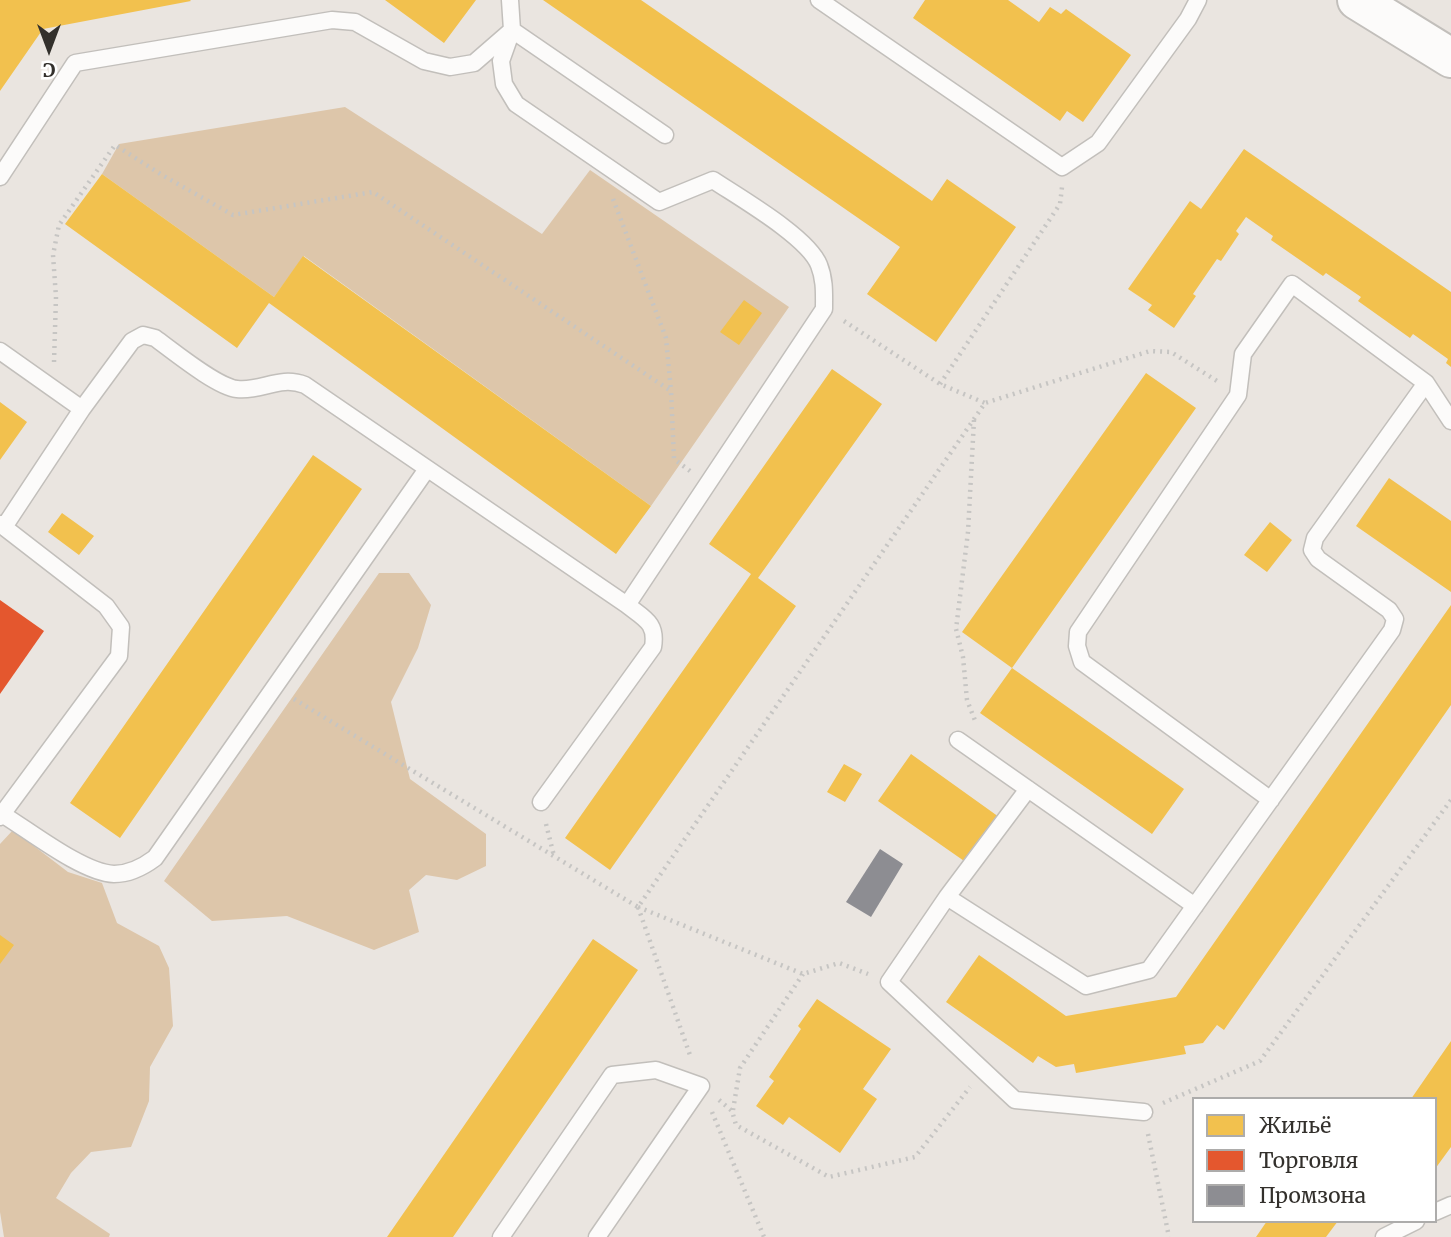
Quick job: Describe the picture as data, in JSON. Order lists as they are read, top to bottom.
{
  "legend": ["Жильё", "Торговля", "Промзона"],
  "north": "bottom"
}
